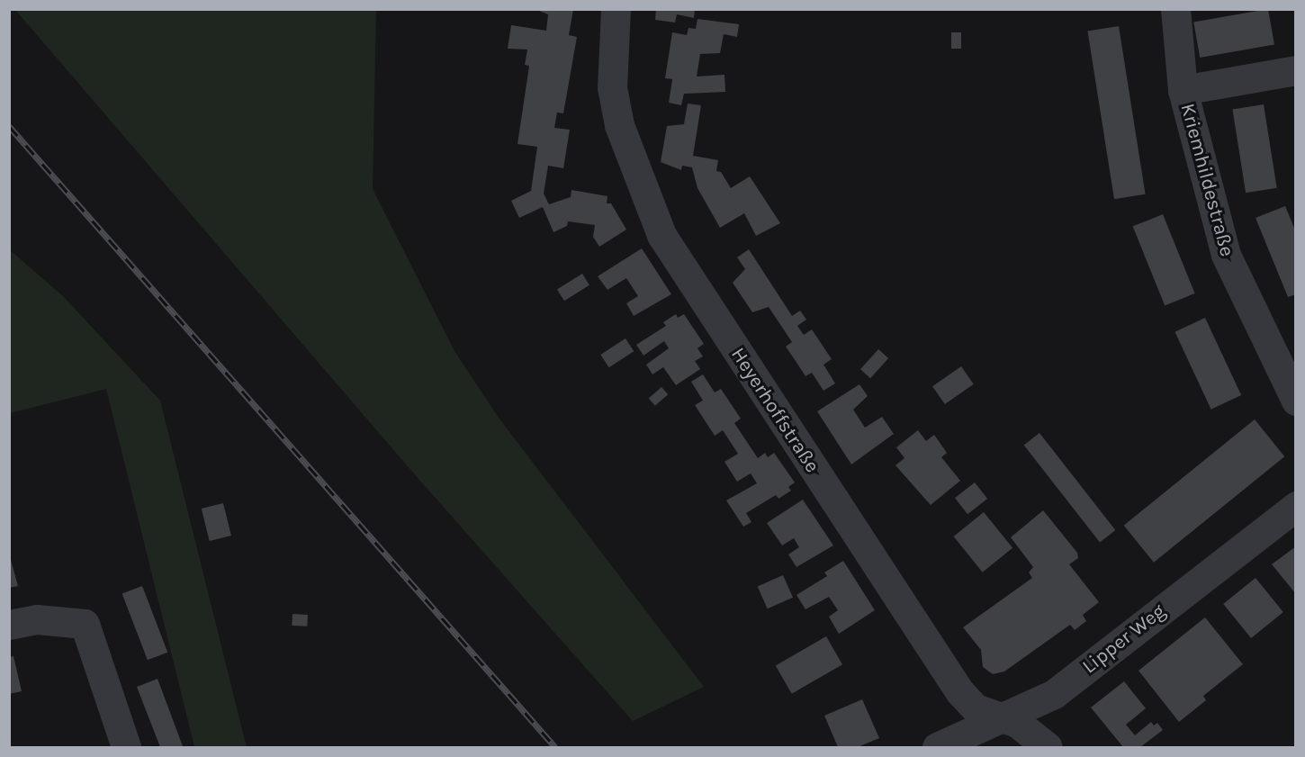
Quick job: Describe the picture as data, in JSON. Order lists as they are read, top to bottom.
{
  "streets": {
    "street": ["Kriemhildestraße", "Heyerhoffstraße", "Lipper Weg"]
  },
  "crossings": [
    ["Heyerhoffstraße", "Lipper Weg"]
  ]
}
